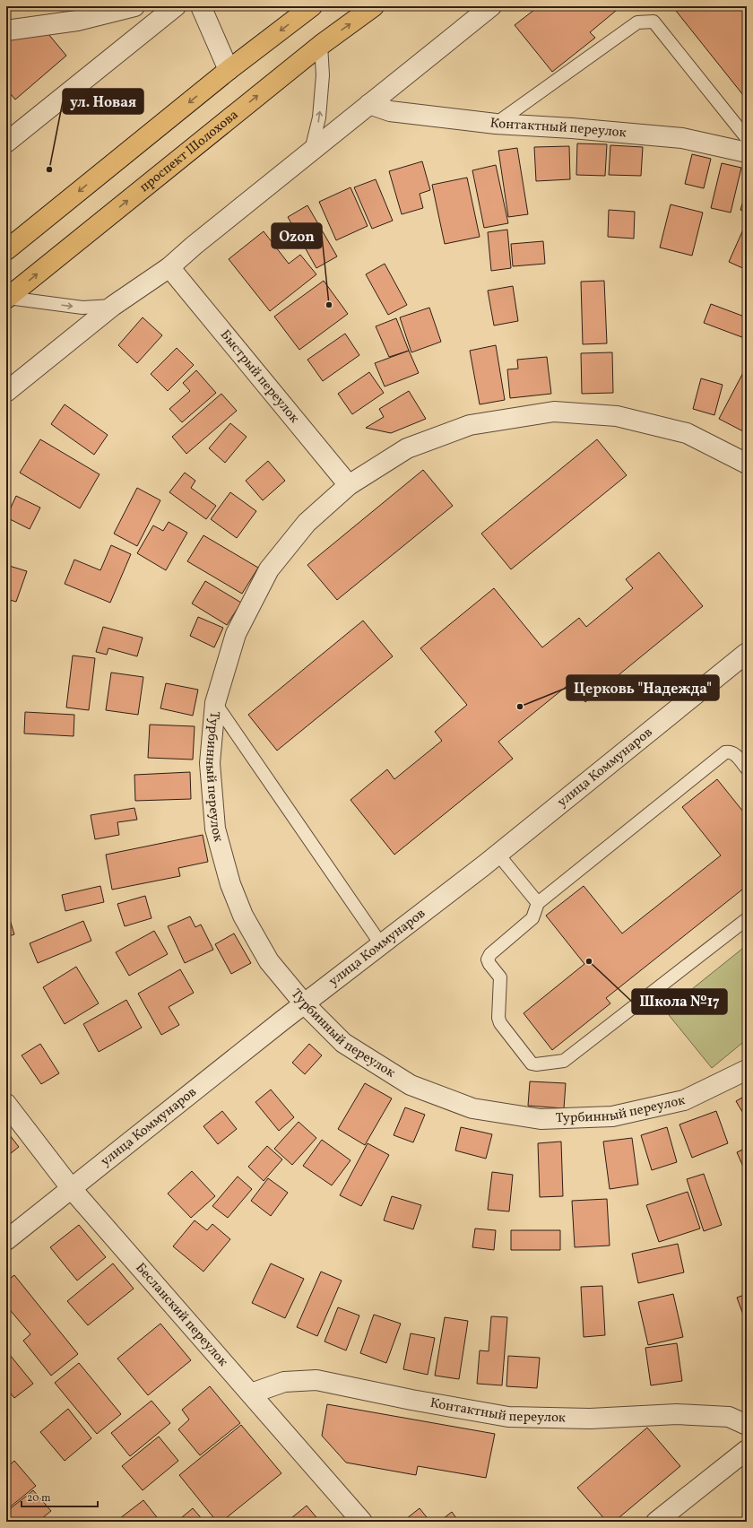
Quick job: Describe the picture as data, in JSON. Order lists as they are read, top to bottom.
{
  "streets": {
    "main road": ["проспект Шолохова"],
    "street": [
      "Контактный переулок",
      "Быстрый переулок",
      "улица Коммунаров",
      "Турбинный переулок",
      "Бесланский переулок"
    ]
  },
  "crossings": [
    ["Контактный переулок", "Бесланский переулок"],
    ["Быстрый переулок", "Турбинный переулок"],
    ["улица Коммунаров", "Турбинный переулок"],
    ["улица Коммунаров", "Бесланский переулок"]
  ],
  "places": [
    "ул. Новая",
    "Ozon",
    "Церковь \"Надежда\"",
    "Школа №17"
  ],
  "scale_bar": "20 m"
}
